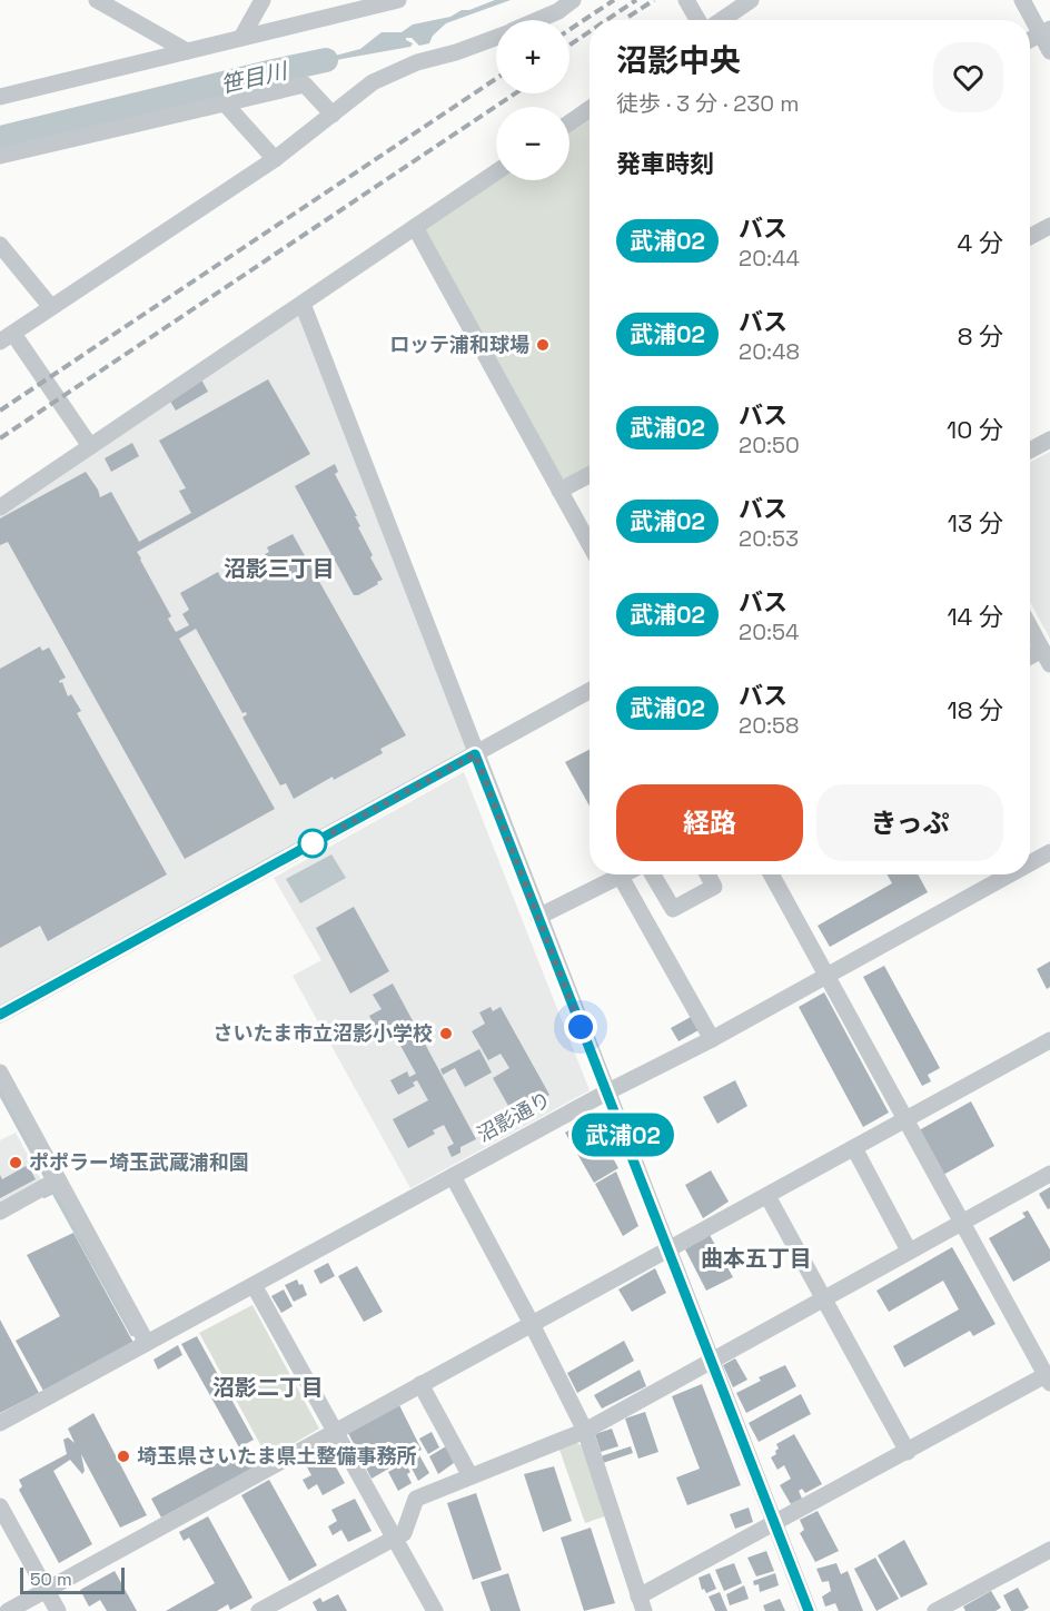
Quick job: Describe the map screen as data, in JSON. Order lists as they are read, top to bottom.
{
  "streets": {
    "street": ["沼影通り"]
  },
  "districts": ["沼影三丁目", "曲本五丁目", "沼影二丁目"],
  "water": ["笹目川"],
  "places": [
    "ロッテ浦和球場",
    "さいたま市立沼影小学校",
    "ポポラー埼玉武蔵浦和園",
    "埼玉県さいたま県土整備事務所"
  ],
  "lines": ["bus line 武浦02"],
  "scale_bar": "50 m",
  "page": {
    "on_map": "武浦02",
    "map_buttons": ["+", "−"],
    "heading": [
      ["沼影中央", "徒歩 · 3 分 · 230 m"],
      "発車時刻"
    ],
    "list": [
      {
        "mark": "武浦02",
        "name": "バス",
        "note": "20:44",
        "value": "4 分"
      },
      {
        "mark": "武浦02",
        "name": "バス",
        "note": "20:48",
        "value": "8 分"
      },
      {
        "mark": "武浦02",
        "name": "バス",
        "note": "20:50",
        "value": "10 分"
      },
      {
        "mark": "武浦02",
        "name": "バス",
        "note": "20:53",
        "value": "13 分"
      },
      {
        "mark": "武浦02",
        "name": "バス",
        "note": "20:54",
        "value": "14 分"
      },
      {
        "mark": "武浦02",
        "name": "バス",
        "note": "20:58",
        "value": "18 分"
      }
    ],
    "buttons": ["経路", "きっぷ"],
    "scale": "50 m"
  }
}
